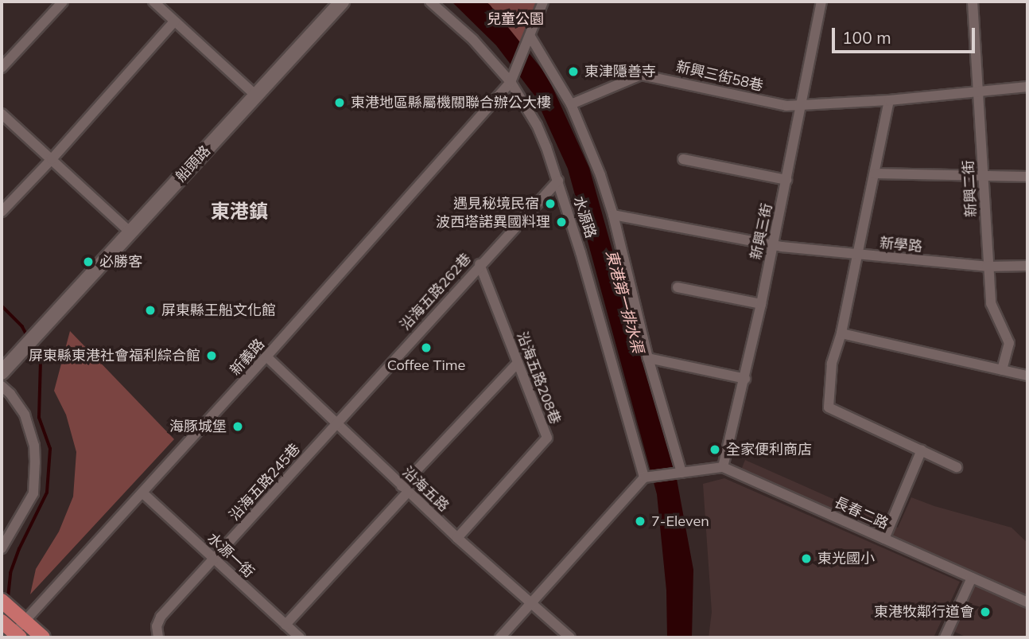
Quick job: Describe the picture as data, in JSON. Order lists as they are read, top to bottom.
{
  "streets": {
    "main road": ["船頭路"],
    "street": [
      "新興三街58巷",
      "新興二街",
      "水源路",
      "新興三街",
      "新學路",
      "沿海五路262巷",
      "新義路",
      "沿海五路208巷",
      "沿海五路245巷",
      "沿海五路",
      "長春二路",
      "水源一街"
    ]
  },
  "crossings": [
    ["新興三街58巷", "新興二街"],
    ["新興三街58巷", "水源路"],
    ["新興三街58巷", "新興三街"],
    ["新興二街", "新學路"],
    ["水源路", "新學路"],
    ["水源路", "沿海五路262巷"],
    ["水源路", "新義路"],
    ["新興三街", "新學路"],
    ["新興三街", "長春二路"],
    ["沿海五路262巷", "沿海五路208巷"],
    ["沿海五路262巷", "沿海五路245巷"],
    ["沿海五路262巷", "沿海五路"],
    ["新義路", "沿海五路"],
    ["新義路", "水源一街"],
    ["沿海五路208巷", "沿海五路"],
    ["沿海五路245巷", "沿海五路"],
    ["沿海五路245巷", "水源一街"]
  ],
  "districts": ["東港鎮"],
  "water": ["東港第一排水渠"],
  "parks": ["兒童公園"],
  "places": [
    "東津隱善寺",
    "東港地區縣屬機關聯合辦公大樓",
    "遇見秘境民宿",
    "波西塔諾異國料理",
    "必勝客",
    "屏東縣王船文化館",
    "Coffee Time",
    "屏東縣東港社會福利綜合館",
    "海豚城堡",
    "全家便利商店",
    "7-Eleven",
    "東光國小",
    "東港牧鄰行道會"
  ],
  "scale_bar": "100 m"
}
